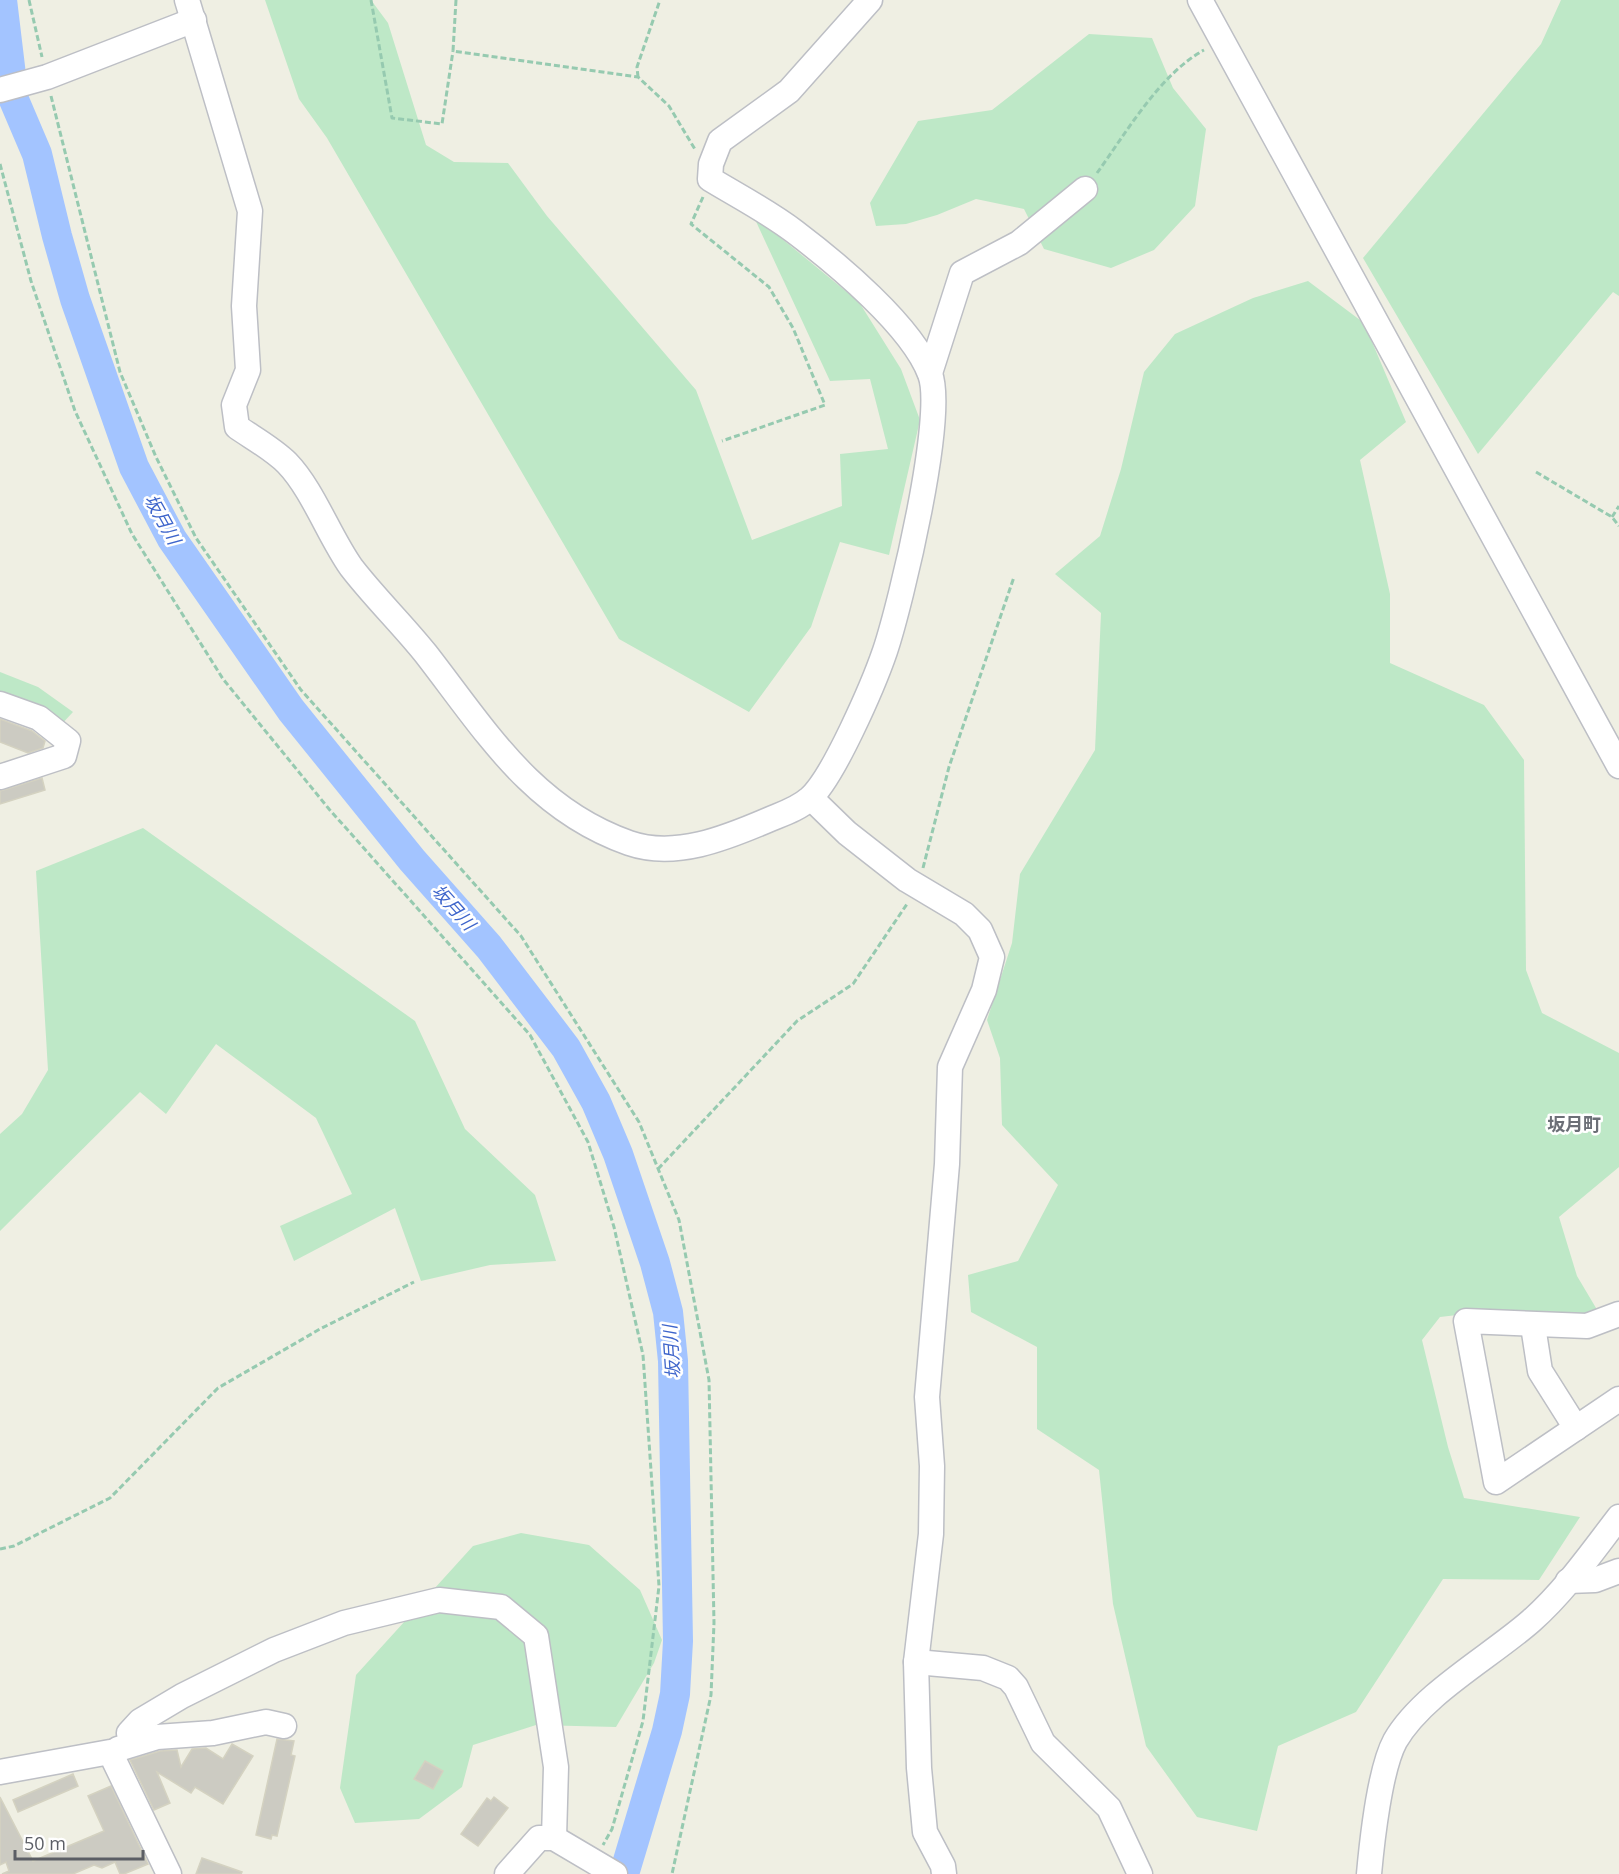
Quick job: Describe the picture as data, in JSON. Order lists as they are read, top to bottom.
{
  "districts": ["坂月町"],
  "water": ["坂月川"],
  "scale_bar": "50 m"
}
